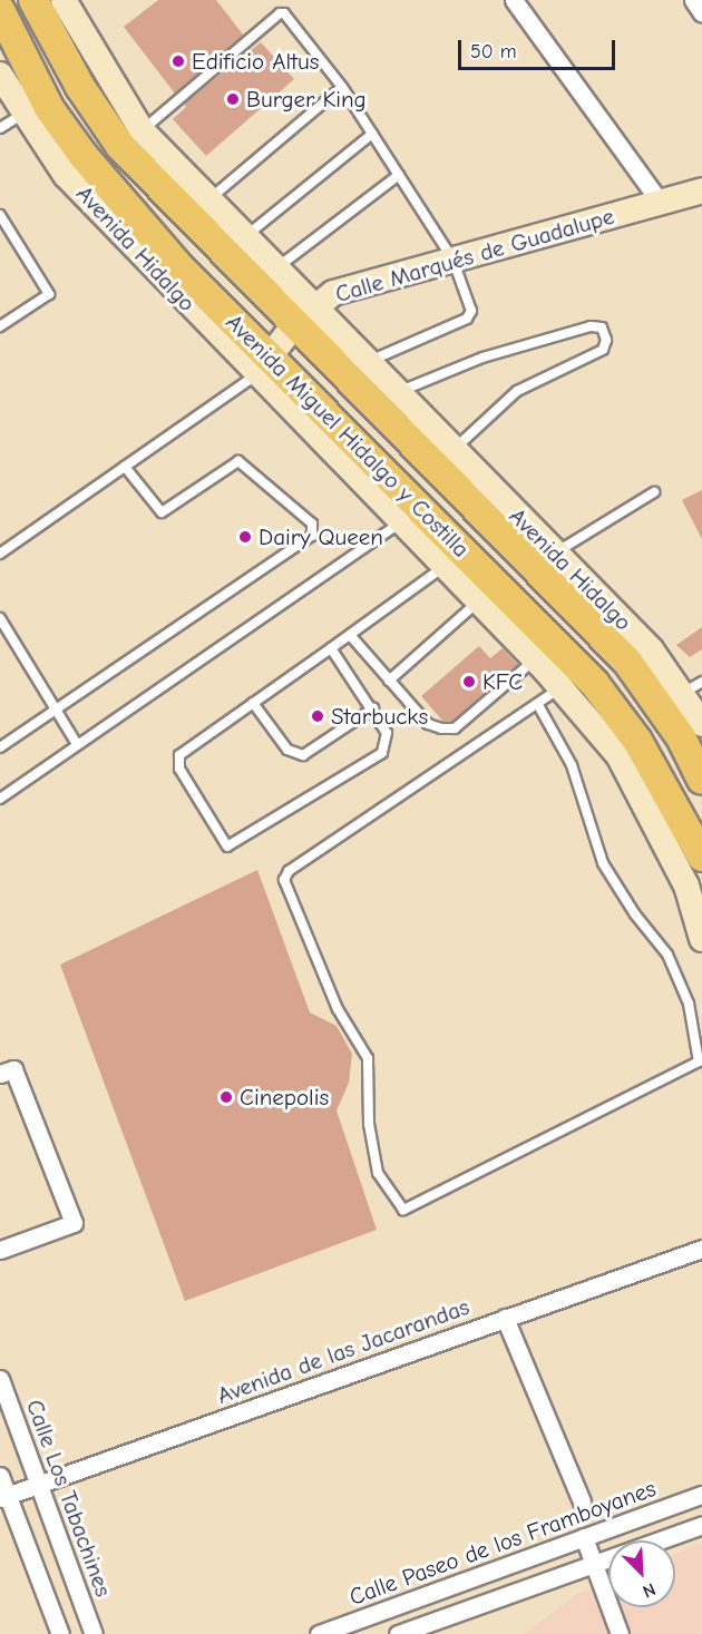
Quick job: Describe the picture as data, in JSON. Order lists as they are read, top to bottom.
{
  "streets": {
    "main road": ["Avenida Miguel Hidalgo y Costilla"],
    "street": [
      "Avenida Hidalgo",
      "Calle Marqués de Guadalupe",
      "Avenida de las Jacarandas",
      "Calle Los Tabachines",
      "Calle Paseo de los Framboyanes"
    ]
  },
  "crossings": [
    ["Avenida Hidalgo", "Calle Marqués de Guadalupe"],
    ["Avenida Hidalgo", "Avenida Miguel Hidalgo y Costilla"],
    ["Calle Marqués de Guadalupe", "Avenida Miguel Hidalgo y Costilla"],
    ["Avenida de las Jacarandas", "Calle Los Tabachines"]
  ],
  "places": [
    "Edificio Altus",
    "Burger King",
    "Dairy Queen",
    "KFC",
    "Starbucks",
    "Cinepolis"
  ],
  "scale_bar": "50 m",
  "north": "bottom right"
}
